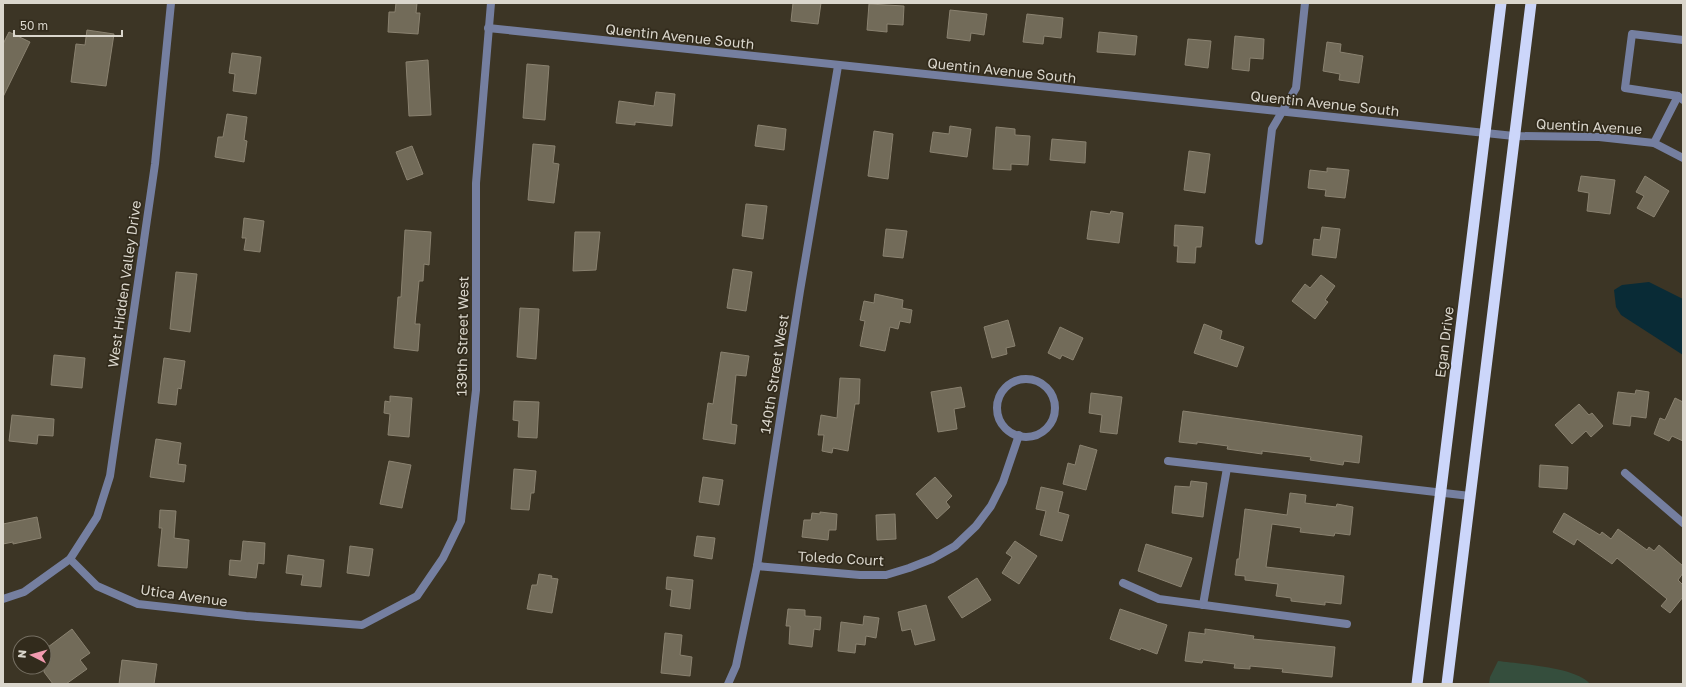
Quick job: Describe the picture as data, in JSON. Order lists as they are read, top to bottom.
{
  "streets": {
    "highway": ["Egan Drive"],
    "street": [
      "Quentin Avenue South",
      "Quentin Avenue",
      "West Hidden Valley Drive",
      "139th Street West",
      "140th Street West",
      "Toledo Court",
      "Utica Avenue"
    ]
  },
  "crossings": [
    ["Quentin Avenue South", "Quentin Avenue"],
    ["Quentin Avenue South", "139th Street West"],
    ["Quentin Avenue South", "Egan Drive"],
    ["Quentin Avenue South", "140th Street West"],
    ["West Hidden Valley Drive", "Utica Avenue"],
    ["139th Street West", "Utica Avenue"],
    ["140th Street West", "Toledo Court"]
  ],
  "scale_bar": "50 m",
  "north": "left"
}
